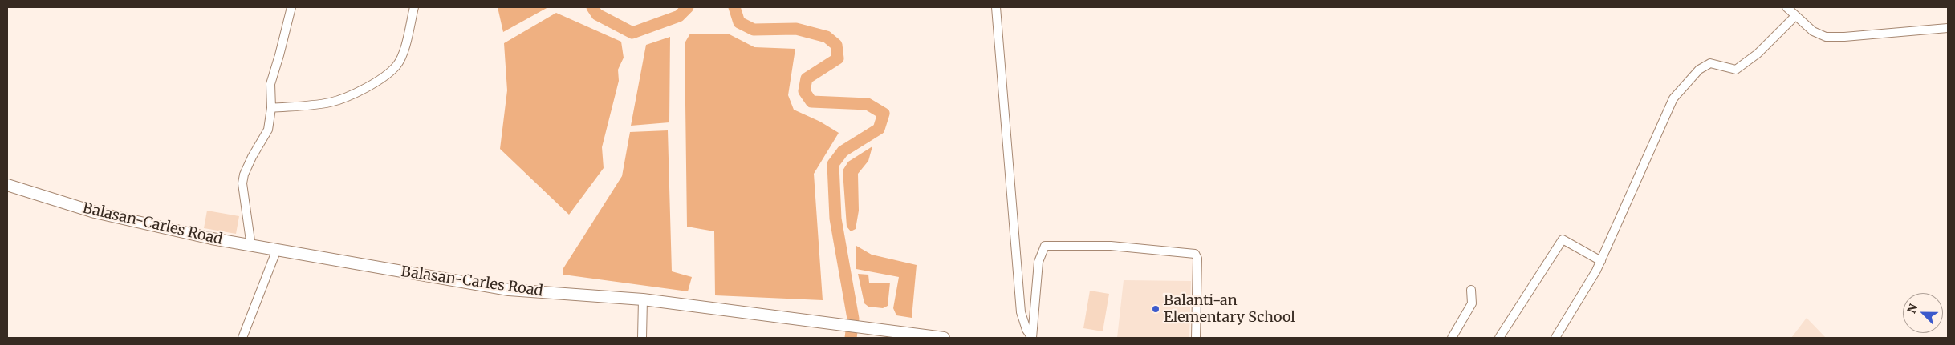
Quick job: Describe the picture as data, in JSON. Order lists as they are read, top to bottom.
{
  "streets": {
    "main road": ["Balasan-Carles Road"]
  },
  "places": ["Balanti-an Elementary School"],
  "north": "top left"
}
